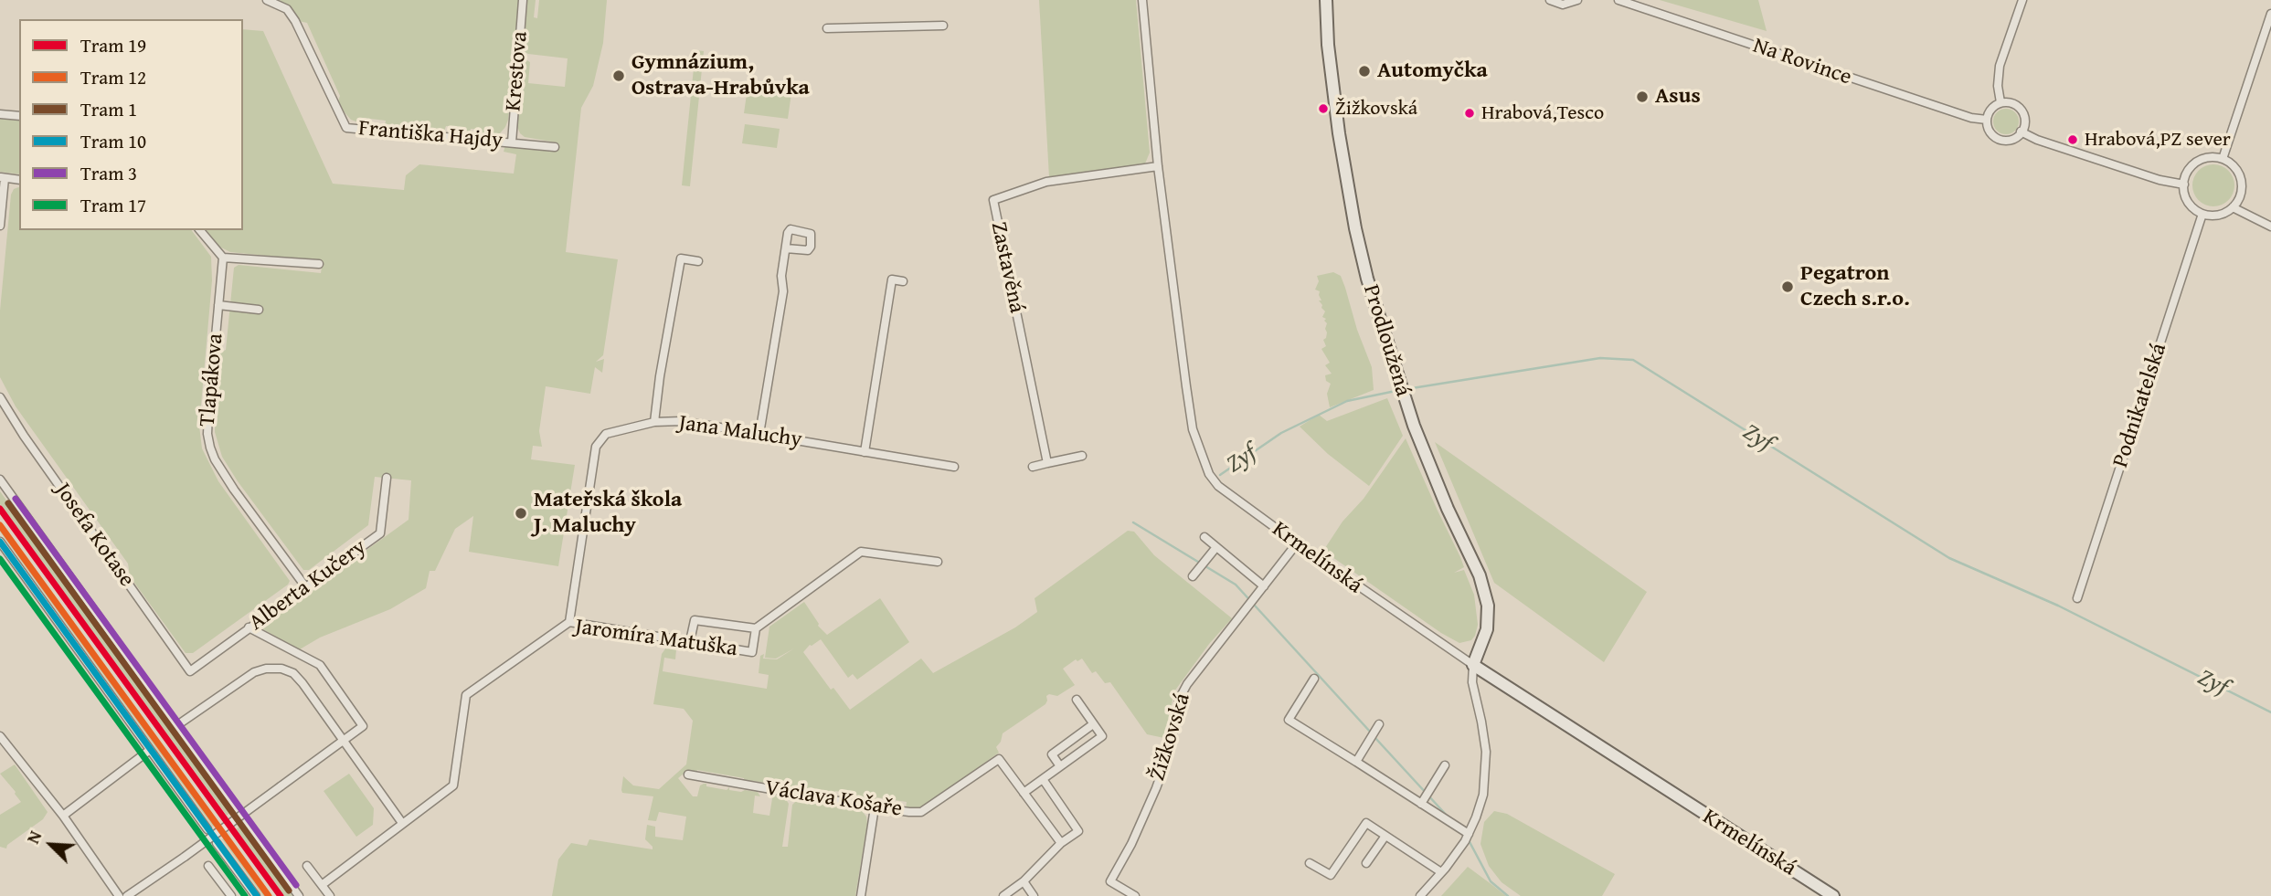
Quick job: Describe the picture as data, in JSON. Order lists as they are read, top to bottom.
{
  "streets": {
    "main road": ["Prodloužená", "Krmelínská"],
    "street": [
      "Na Rovince",
      "Krestova",
      "Františka Hajdy",
      "Zastavěná",
      "Tlapákova",
      "Podnikatelská",
      "Jana Maluchy",
      "Josefa Kotase",
      "Alberta Kučery",
      "Jaromíra Matuška",
      "Žižkovská",
      "Václava Košaře"
    ]
  },
  "crossings": [
    ["Krestova", "Františka Hajdy"],
    ["Zastavěná", "Krmelínská"],
    ["Prodloužená", "Krmelínská"],
    ["Tlapákova", "Alberta Kučery"],
    ["Jana Maluchy", "Jaromíra Matuška"],
    ["Josefa Kotase", "Alberta Kučery"],
    ["Krmelínská", "Žižkovská"]
  ],
  "water": ["Zyf"],
  "places": [
    "Automyčka",
    "Gymnázium, Ostrava-Hrabůvka",
    "Asus",
    "Žižkovská",
    "Hrabová,Tesco",
    "Hrabová,PZ sever",
    "Pegatron Czech s.r.o.",
    "Mateřská škola J. Maluchy"
  ],
  "lines": [
    "tram line 3",
    "tram line 1",
    "tram line 19",
    "tram line 12",
    "tram line 10",
    "tram line 17"
  ],
  "legend": [
    "Tram 19",
    "Tram 12",
    "Tram 1",
    "Tram 10",
    "Tram 3",
    "Tram 17"
  ],
  "north": "top left"
}
